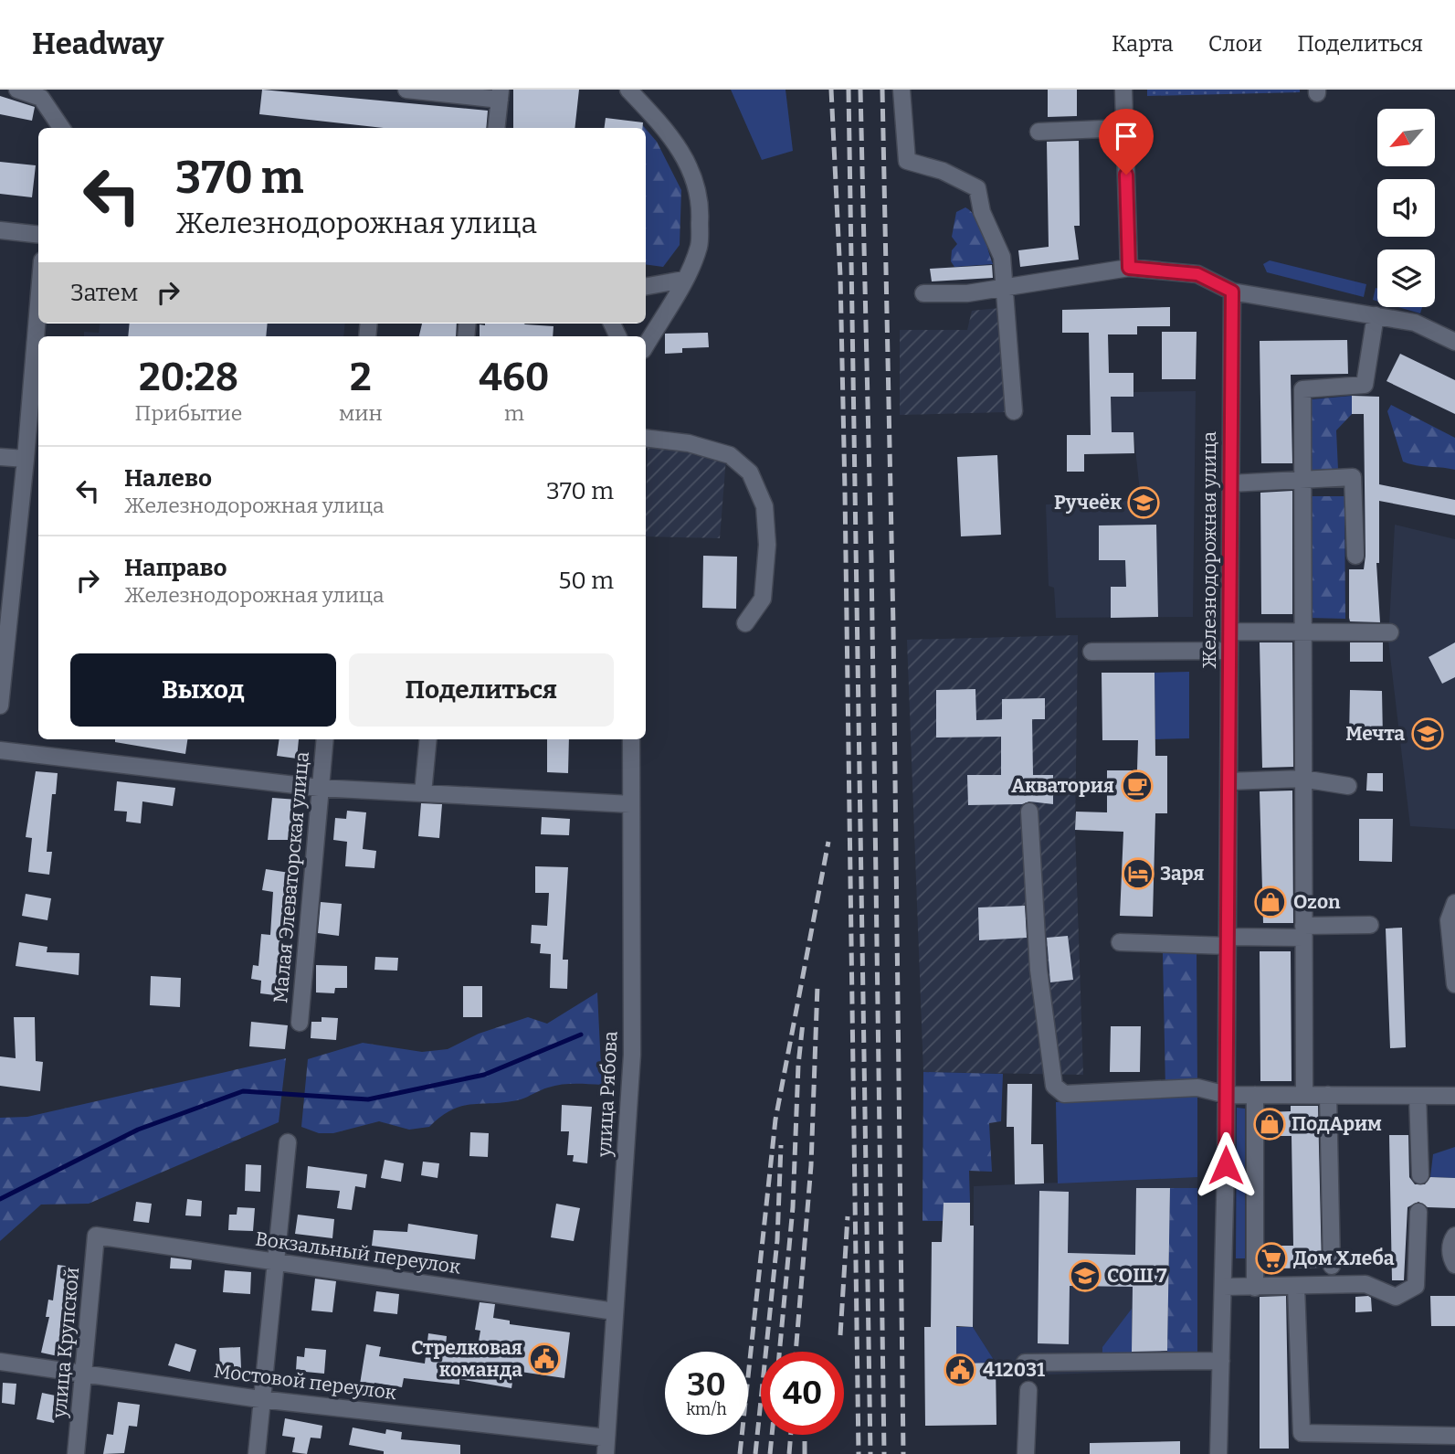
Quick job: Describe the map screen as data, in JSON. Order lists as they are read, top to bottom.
{
  "streets": {
    "street": [
      "Железнодорожная улица",
      "Малая Элеваторская улица",
      "улица Рябова",
      "Вокзальный переулок",
      "улица Крупской",
      "Мостовой переулок"
    ]
  },
  "crossings": [
    ["улица Рябова", "Вокзальный переулок"],
    ["улица Рябова", "Мостовой переулок"],
    ["Вокзальный переулок", "улица Крупской"],
    ["улица Крупской", "Мостовой переулок"]
  ],
  "places": {
    "school or university": ["Ручеёк", "Мечта", "СОШ 7"],
    "cafe": ["Акватория"],
    "hotel": ["Заря"],
    "shop": ["Ozon", "ПодАрим"],
    "supermarket": ["Дом Хлеба"],
    "public building": ["Стрелковая команда", "412031"]
  },
  "north": "bottom left",
  "page": {
    "header": "Headway",
    "nav": ["Карта", "Слои", "Поделиться"],
    "turn": ["370 m", "Железнодорожная улица"],
    "then": "Затем",
    "eta": [
      "20:28",
      "Прибытие",
      "2",
      "мин",
      "460",
      "m"
    ],
    "list": [
      {
        "name": "Налево",
        "note": "Железнодорожная улица",
        "value": "370 m"
      },
      {
        "name": "Направо",
        "note": "Железнодорожная улица",
        "value": "50 m"
      }
    ],
    "buttons": ["Выход", "Поделиться"],
    "speed": "30 km/h",
    "limit": "40"
  }
}
